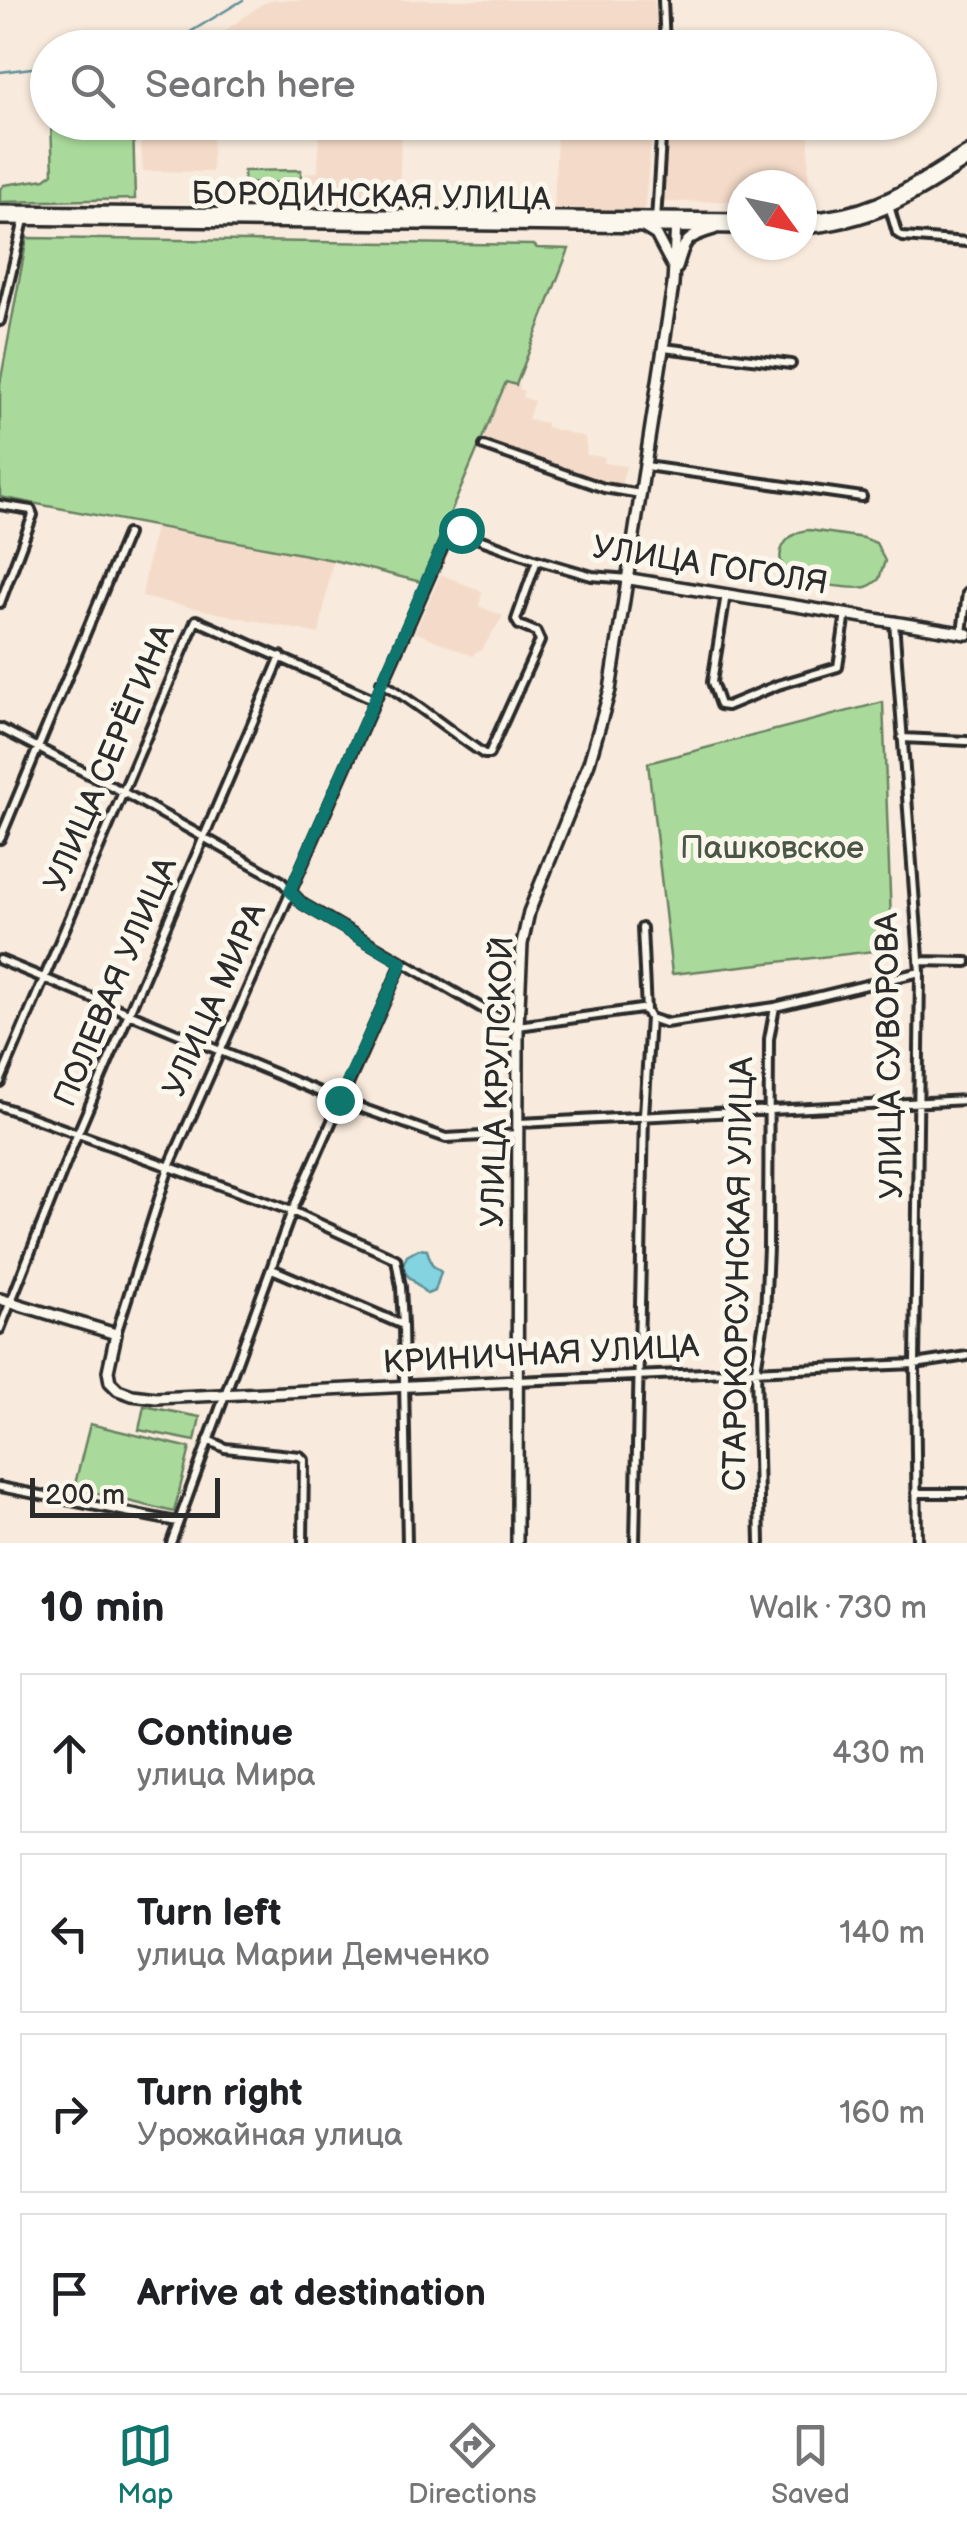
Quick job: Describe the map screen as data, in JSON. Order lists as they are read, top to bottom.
{
  "streets": {
    "street": [
      "БОРОДИНСКАЯ УЛИЦА",
      "УЛИЦА ГОГОЛЯ",
      "УЛИЦА СЕРЁГИНА",
      "ПОЛЕВАЯ УЛИЦА",
      "УЛИЦА МИРА",
      "УЛИЦА СУВОРОВА",
      "УЛИЦА КРУПСКОЙ",
      "СТАРОКОРСУНСКАЯ УЛИЦА",
      "КРИНИЧНАЯ УЛИЦА"
    ]
  },
  "crossings": [
    ["УЛИЦА ГОГОЛЯ", "УЛИЦА МИРА"],
    ["УЛИЦА ГОГОЛЯ", "УЛИЦА СУВОРОВА"],
    ["УЛИЦА ГОГОЛЯ", "УЛИЦА КРУПСКОЙ"],
    ["УЛИЦА СЕРЁГИНА", "ПОЛЕВАЯ УЛИЦА"],
    ["УЛИЦА МИРА", "КРИНИЧНАЯ УЛИЦА"],
    ["УЛИЦА СУВОРОВА", "КРИНИЧНАЯ УЛИЦА"],
    ["УЛИЦА КРУПСКОЙ", "КРИНИЧНАЯ УЛИЦА"],
    ["СТАРОКОРСУНСКАЯ УЛИЦА", "КРИНИЧНАЯ УЛИЦА"]
  ],
  "parks": ["Пашковское"],
  "scale_bar": "200 m",
  "north": "bottom right",
  "page": {
    "search": "Search here",
    "scale": "200 m",
    "heading": ["10 min", "Walk · 730 m"],
    "list": [
      ["Continue", "улица Мира", "430 m"],
      ["Turn left", "улица Марии Демченко", "140 m"],
      ["Turn right", "Урожайная улица", "160 m"],
      "Arrive at destination"
    ],
    "nav": ["Map", "Directions", "Saved"]
  }
}
